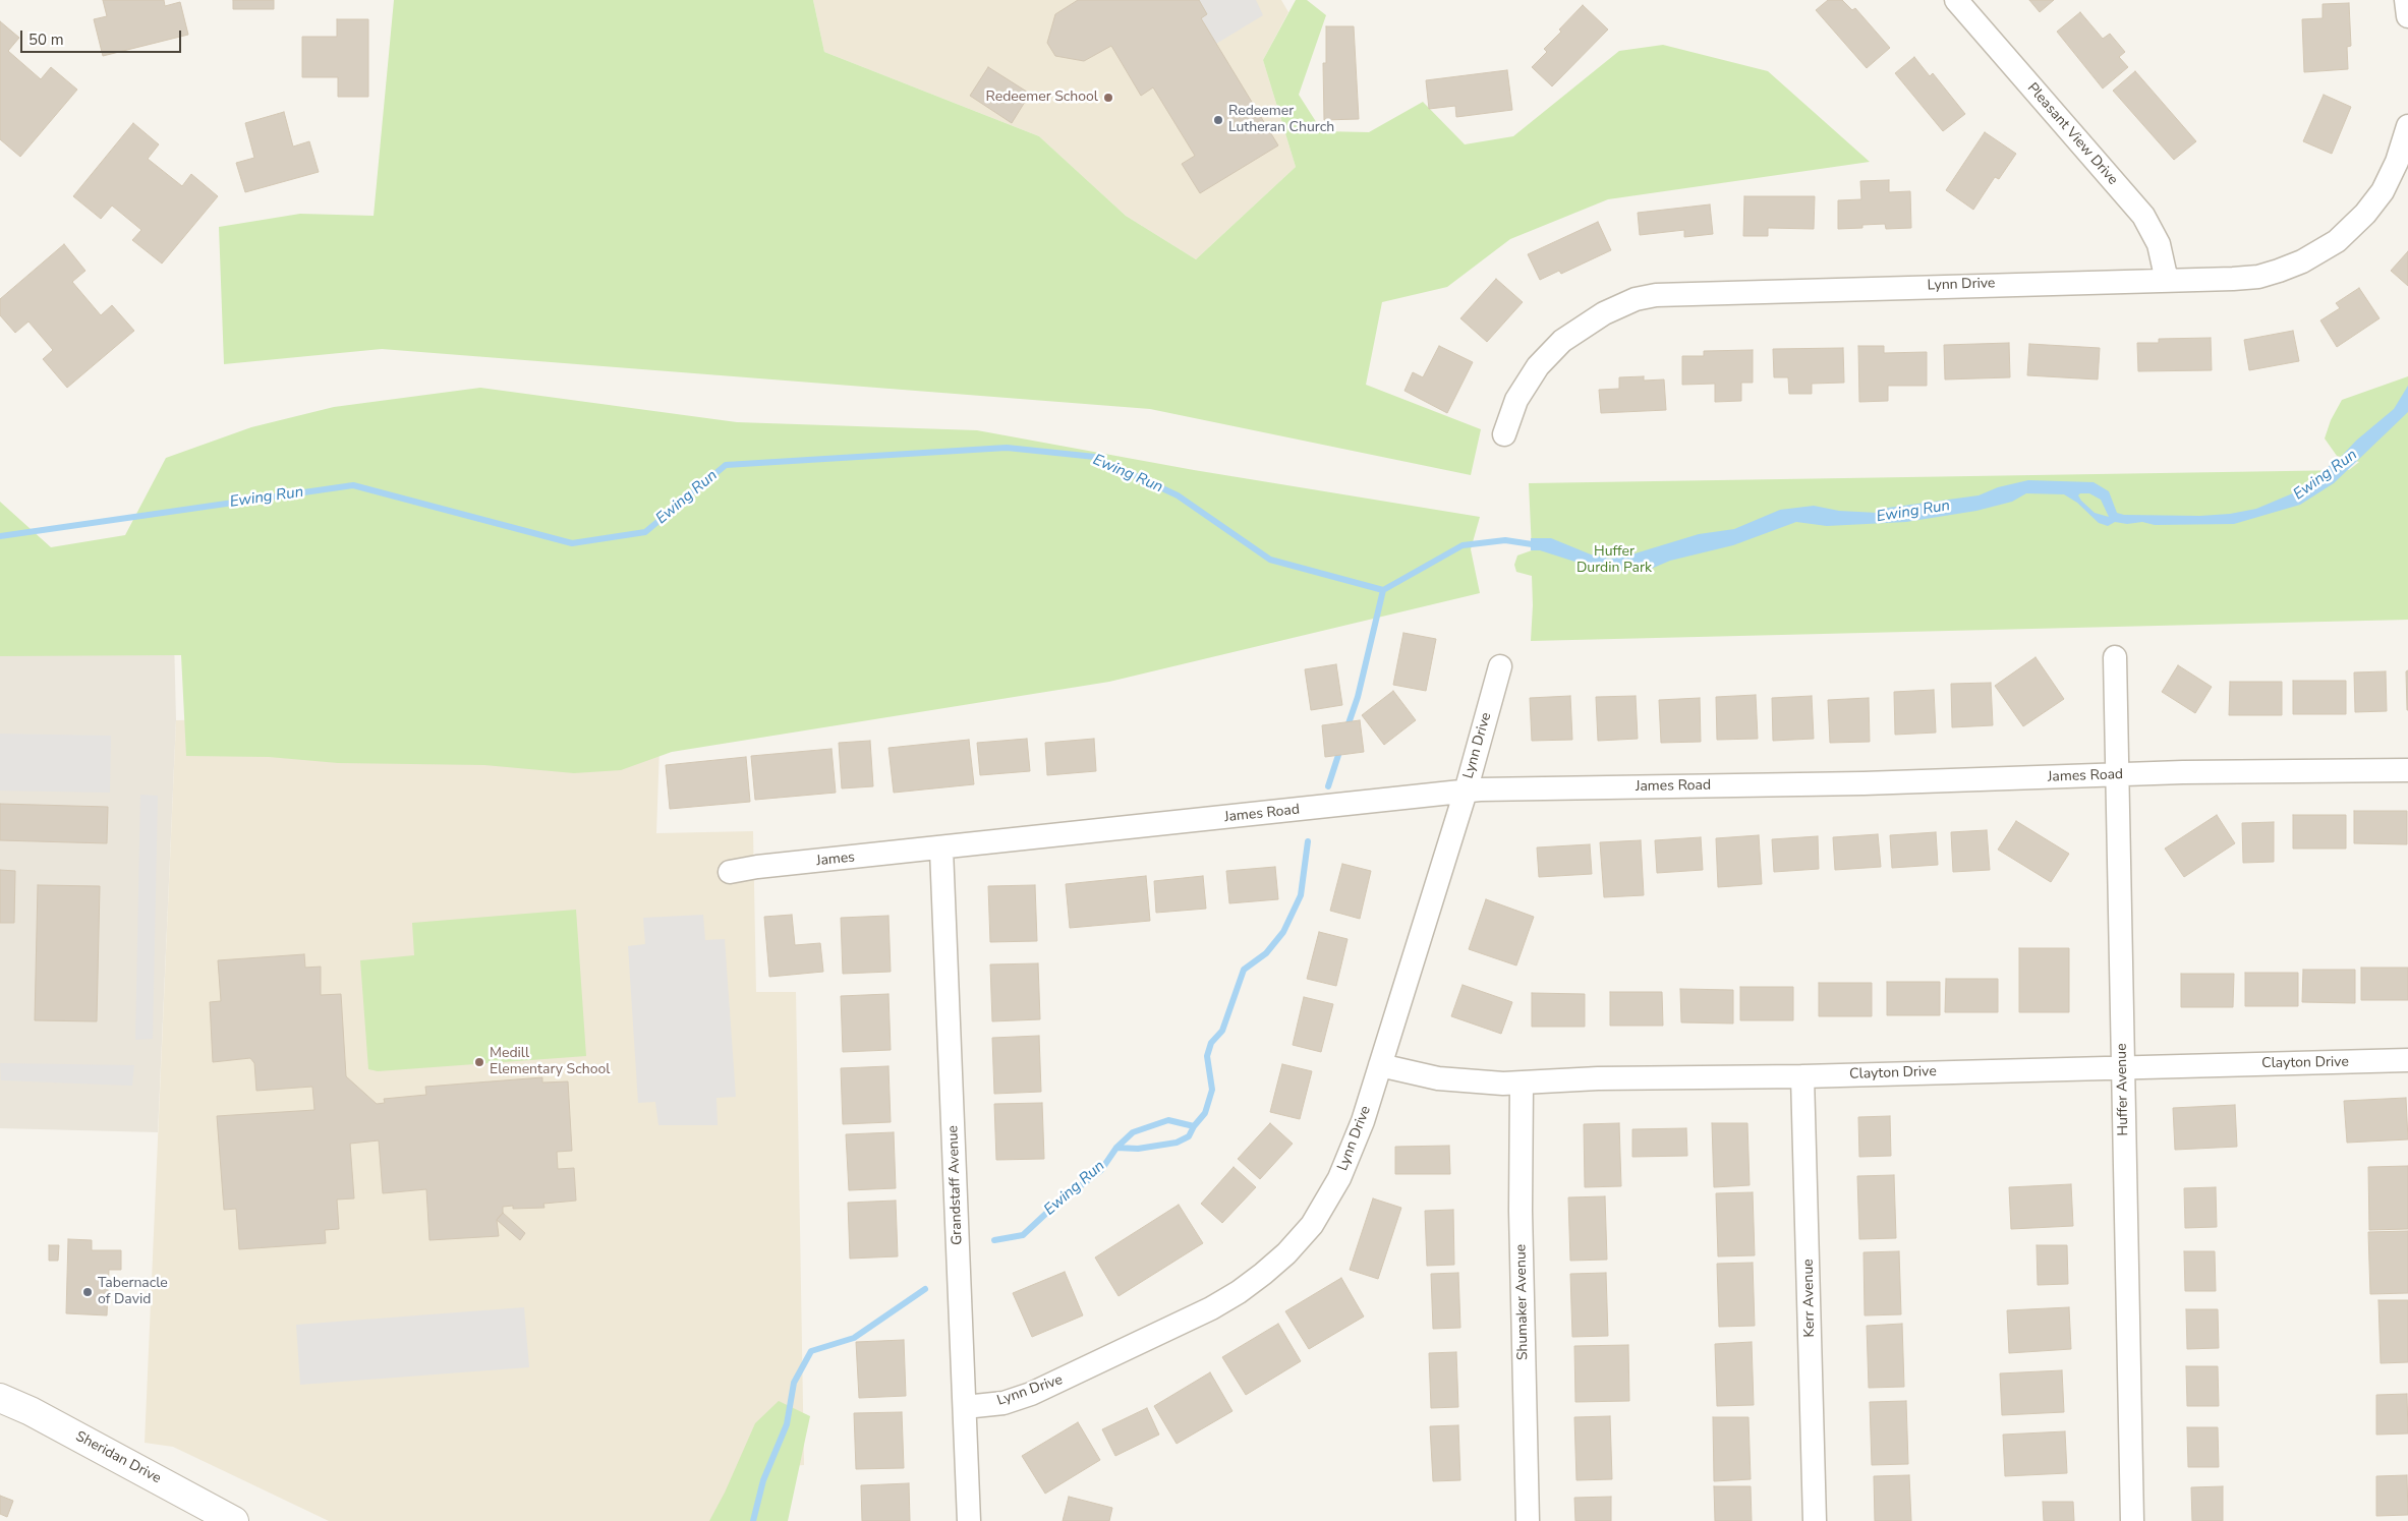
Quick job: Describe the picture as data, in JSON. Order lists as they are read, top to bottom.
{
  "streets": {
    "street": [
      "Pleasant View Drive",
      "Lynn Drive",
      "James Road",
      "James",
      "Clayton Drive",
      "Huffer Avenue",
      "Grandstaff Avenue",
      "Kerr Avenue",
      "Shumaker Avenue",
      "Sheridan Drive"
    ]
  },
  "crossings": [
    ["Pleasant View Drive", "Lynn Drive"],
    ["Lynn Drive", "James Road"],
    ["Lynn Drive", "Clayton Drive"],
    ["Lynn Drive", "Grandstaff Avenue"],
    ["James Road", "James"],
    ["James Road", "Huffer Avenue"],
    ["James Road", "Grandstaff Avenue"],
    ["James", "Grandstaff Avenue"],
    ["Clayton Drive", "Huffer Avenue"],
    ["Clayton Drive", "Kerr Avenue"],
    ["Clayton Drive", "Shumaker Avenue"]
  ],
  "water": ["Ewing Run"],
  "parks": ["Huffer Durdin Park"],
  "places": [
    "Redeemer School",
    "Redeemer Lutheran Church",
    "Medill Elementary School",
    "Tabernacle of David"
  ],
  "scale_bar": "50 m"
}
